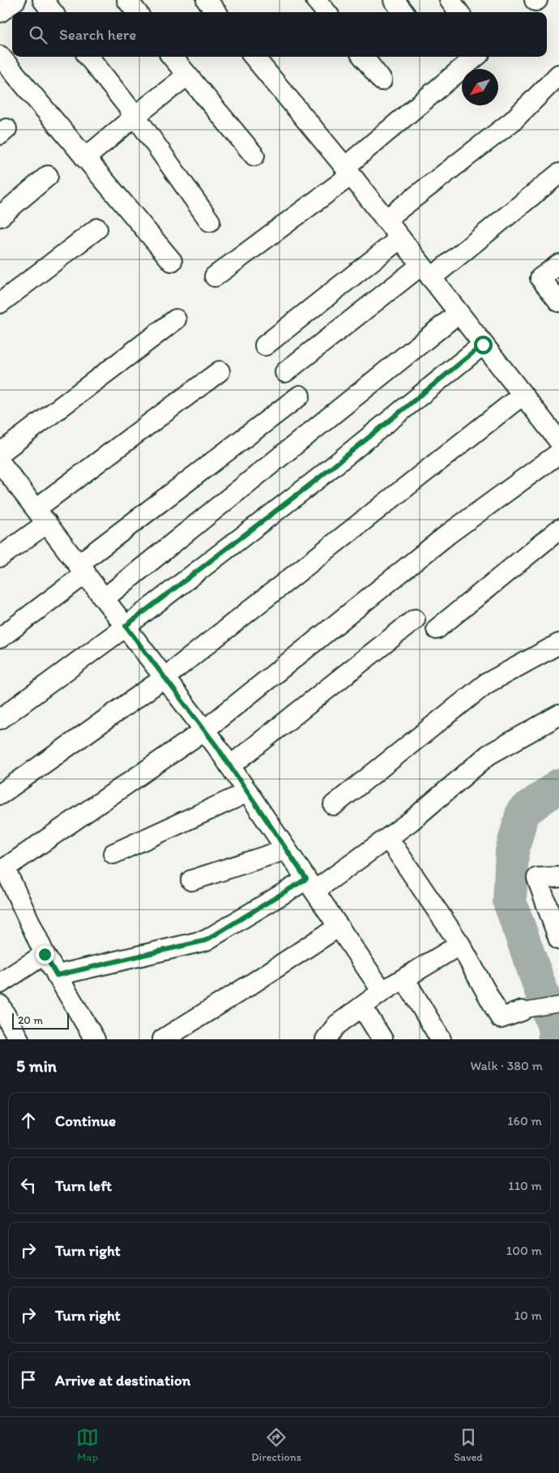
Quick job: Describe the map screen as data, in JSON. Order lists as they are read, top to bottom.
{
  "scale_bar": "20 m",
  "north": "bottom left",
  "page": {
    "search": "Search here",
    "scale": "20 m",
    "heading": ["5 min", "Walk · 380 m"],
    "list": [
      ["Continue", "160 m"],
      ["Turn left", "110 m"],
      ["Turn right", "100 m"],
      ["Turn right", "10 m"],
      "Arrive at destination"
    ],
    "nav": ["Map", "Directions", "Saved"]
  }
}
